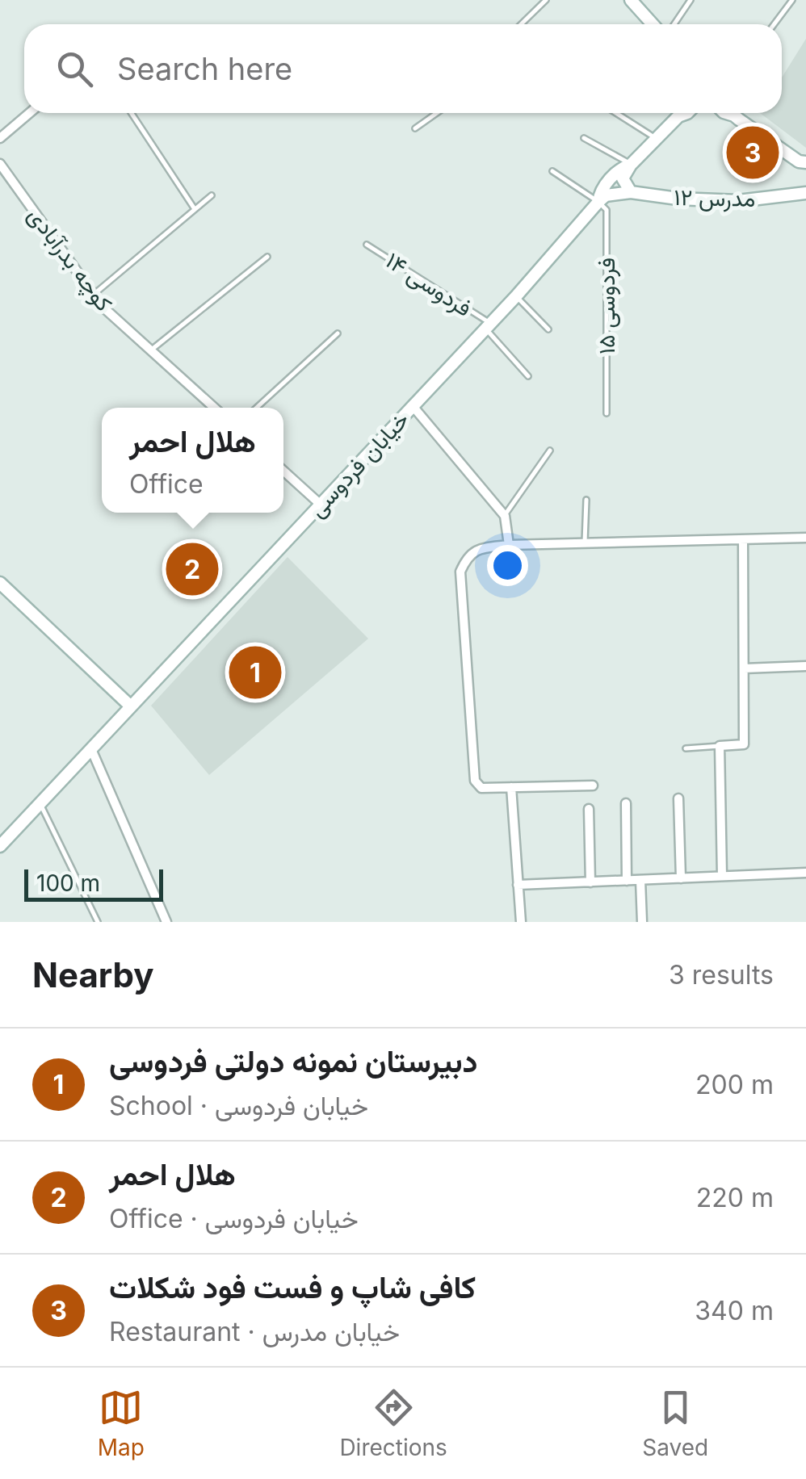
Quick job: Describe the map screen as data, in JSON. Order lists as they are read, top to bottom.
{
  "streets": {
    "street": ["مدرس ۱۲", "کوچه بدرآبادی", "خیابان فردوسی"],
    "lane": ["فردوسی ۱۴", "فردوسی ۱۵"]
  },
  "crossings": [
    ["فردوسی ۱۴", "خیابان فردوسی"],
    ["فردوسی ۱۵", "خیابان فردوسی"]
  ],
  "scale_bar": "100 m",
  "page": {
    "search": "Search here",
    "pins": ["3", "2", "1"],
    "popup": ["هلال احمر", "Office"],
    "scale": "100 m",
    "heading": ["Nearby", "3 results"],
    "list": [
      {
        "mark": "1",
        "name": "دبیرستان نمونه دولتی فردوسی",
        "note": "School · خیابان فردوسی",
        "value": "200 m"
      },
      {
        "mark": "2",
        "name": "هلال احمر",
        "note": "Office · خیابان فردوسی",
        "value": "220 m"
      },
      {
        "mark": "3",
        "name": "کافی شاپ و فست فود شکلات",
        "note": "Restaurant · خیابان مدرس",
        "value": "340 m"
      }
    ],
    "nav": ["Map", "Directions", "Saved"]
  }
}
